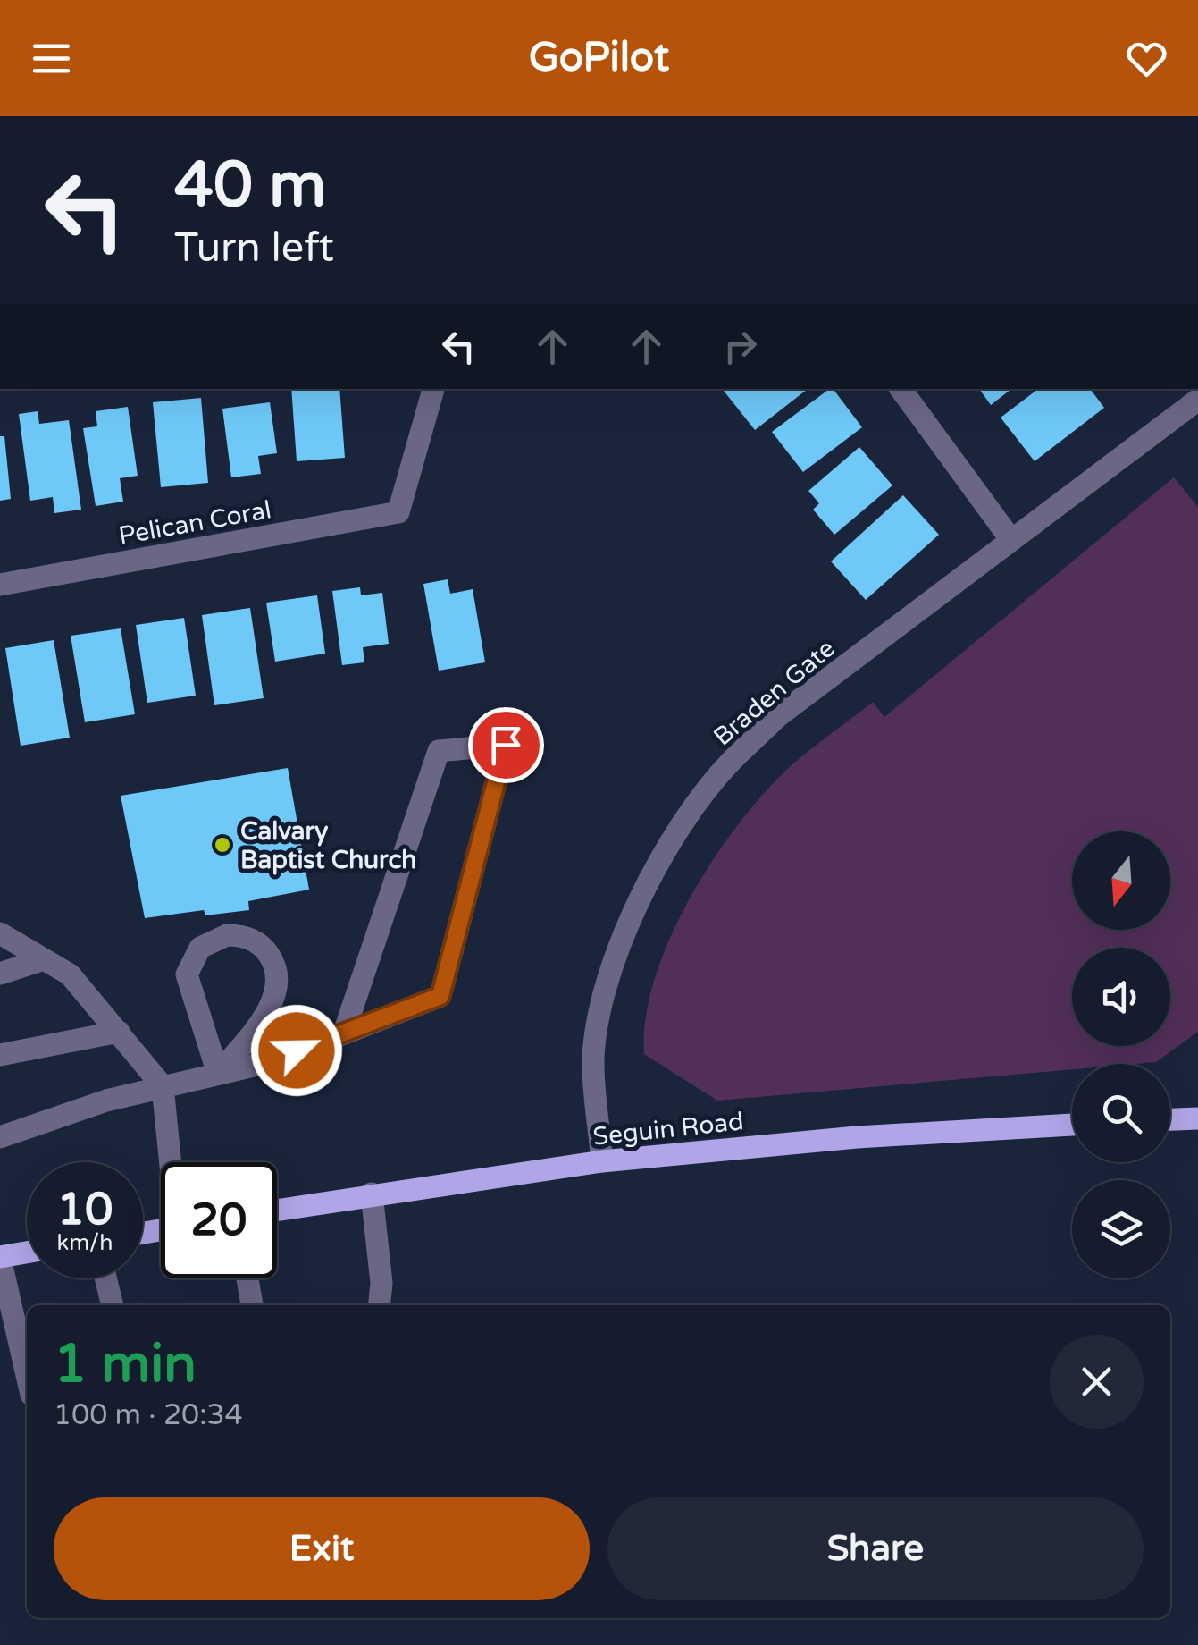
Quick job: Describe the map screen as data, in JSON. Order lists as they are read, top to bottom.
{
  "streets": {
    "main road": ["Seguin Road"],
    "street": ["Pelican Coral", "Braden Gate"]
  },
  "crossings": [
    ["Braden Gate", "Seguin Road"]
  ],
  "places": ["Calvary Baptist Church"],
  "north": "bottom",
  "page": {
    "header": "GoPilot",
    "turn": ["40 m", "Turn left"],
    "speed": "10 km/h",
    "limit": "20",
    "heading": ["1 min", "100 m · 20:34"],
    "buttons": ["Exit", "Share"]
  }
}
